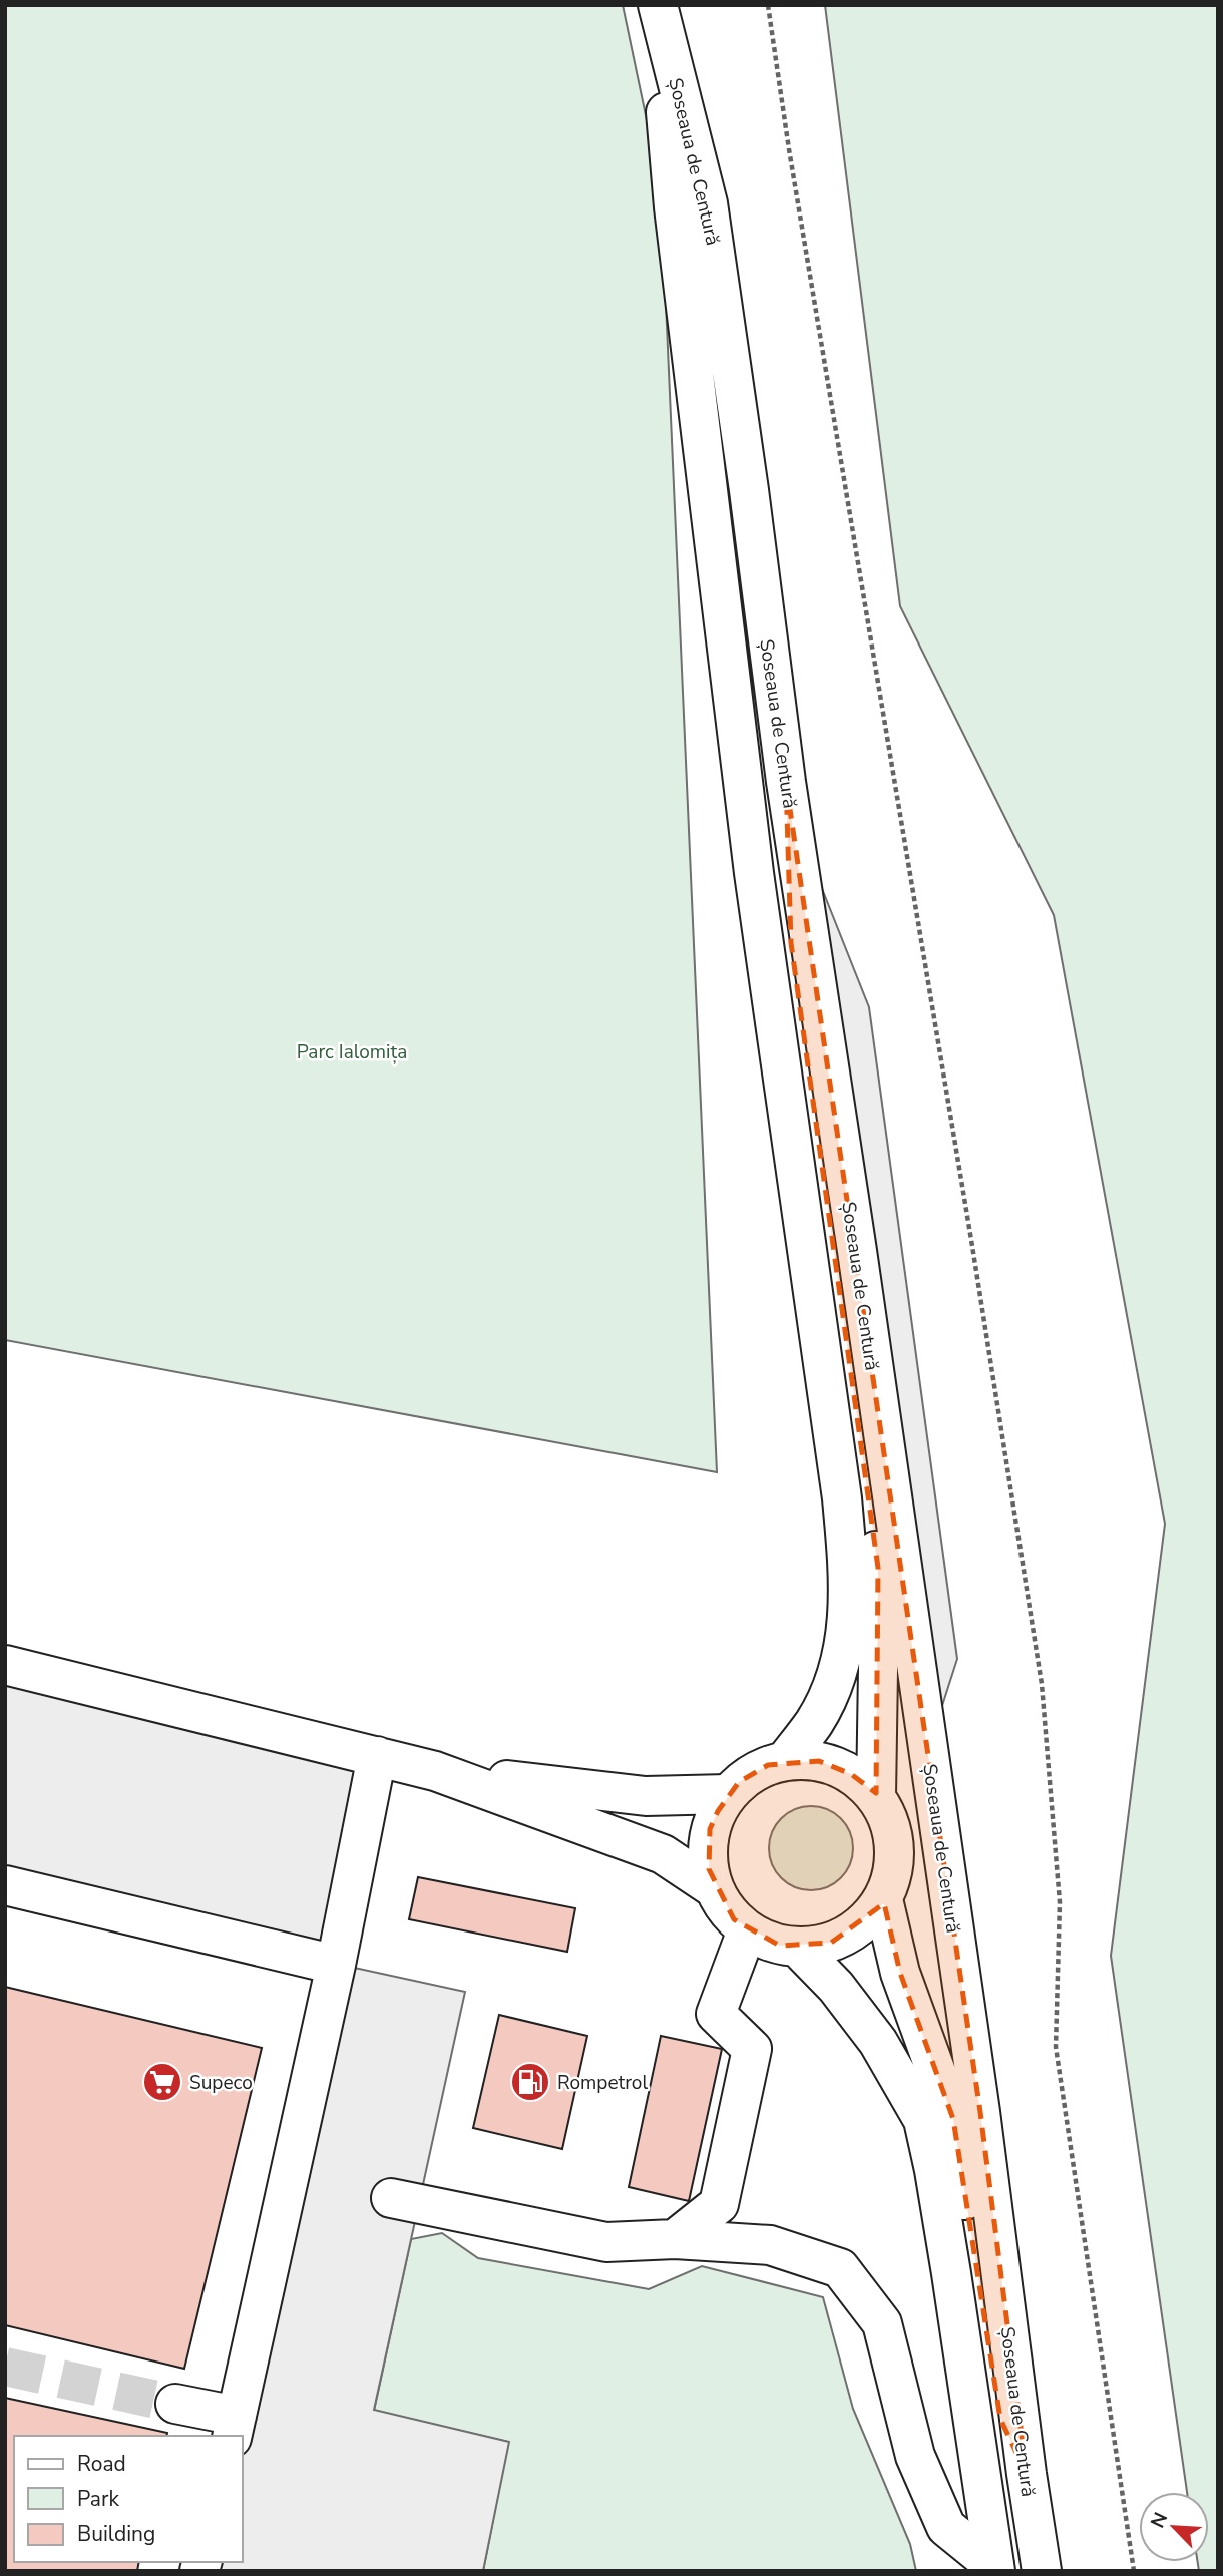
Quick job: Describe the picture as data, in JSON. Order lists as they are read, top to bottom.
{
  "streets": {
    "main road": ["Șoseaua de Centură"]
  },
  "parks": ["Parc Ialomița"],
  "places": {
    "supermarket": ["Supeco"],
    "fuel station": ["Rompetrol"]
  },
  "legend": ["Road", "Park", "Building"],
  "north": "top left"
}
